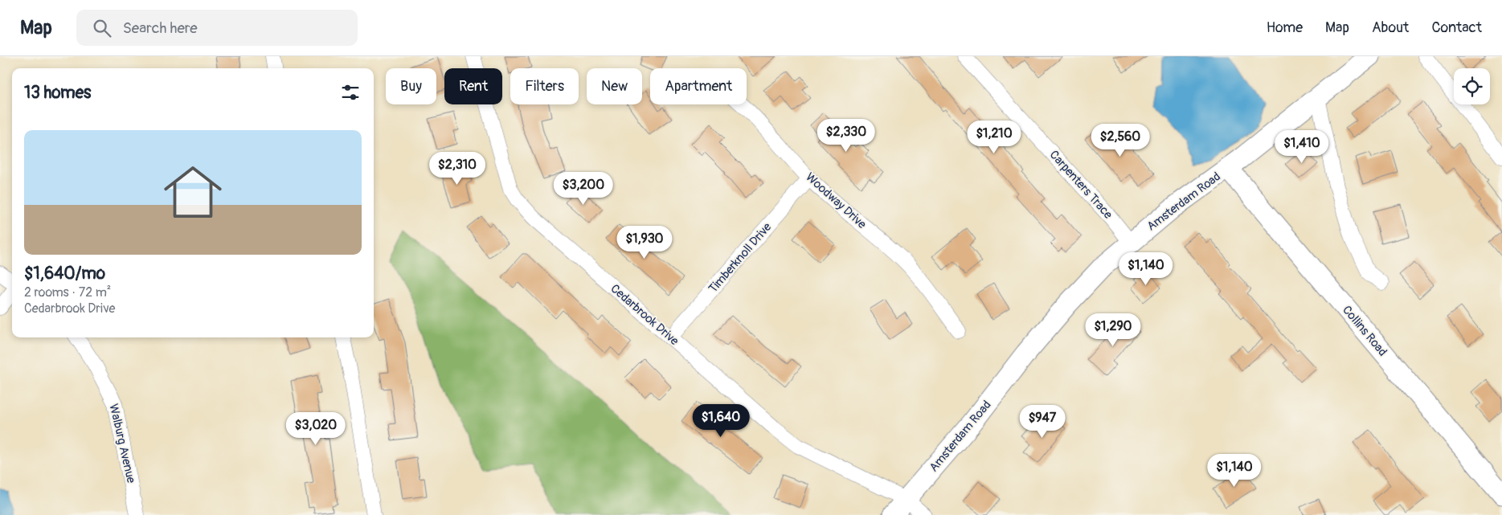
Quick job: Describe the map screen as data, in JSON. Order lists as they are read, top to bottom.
{
  "streets": {
    "main road": ["Amsterdam Road", "Collins Road"],
    "street": [
      "Carpenters Trace",
      "Woodway Drive",
      "Timberknoll Drive",
      "Cedarbrook Drive",
      "Walburg Avenue"
    ]
  },
  "crossings": [
    ["Carpenters Trace", "Amsterdam Road"],
    ["Woodway Drive", "Timberknoll Drive"],
    ["Amsterdam Road", "Cedarbrook Drive"],
    ["Amsterdam Road", "Collins Road"],
    ["Timberknoll Drive", "Cedarbrook Drive"]
  ],
  "page": {
    "header": "Map",
    "search": "Search here",
    "nav": [
      "Home",
      "Map",
      "About",
      "Contact"
    ],
    "chip": [
      "Buy",
      "Rent",
      "Filters",
      "New",
      "Apartment"
    ],
    "heading": "13 homes",
    "list": [
      {
        "name": "$1,640/mo",
        "note": "2 rooms · 72 m² · Cedarbrook Drive"
      }
    ],
    "price": [
      "$2,330",
      "$1,210",
      "$2,560",
      "$1,410",
      "$2,310",
      "$3,200",
      "$1,930",
      "$1,140",
      "$1,290",
      "$1,640",
      "$947",
      "$3,020",
      "$1,140"
    ]
  }
}
